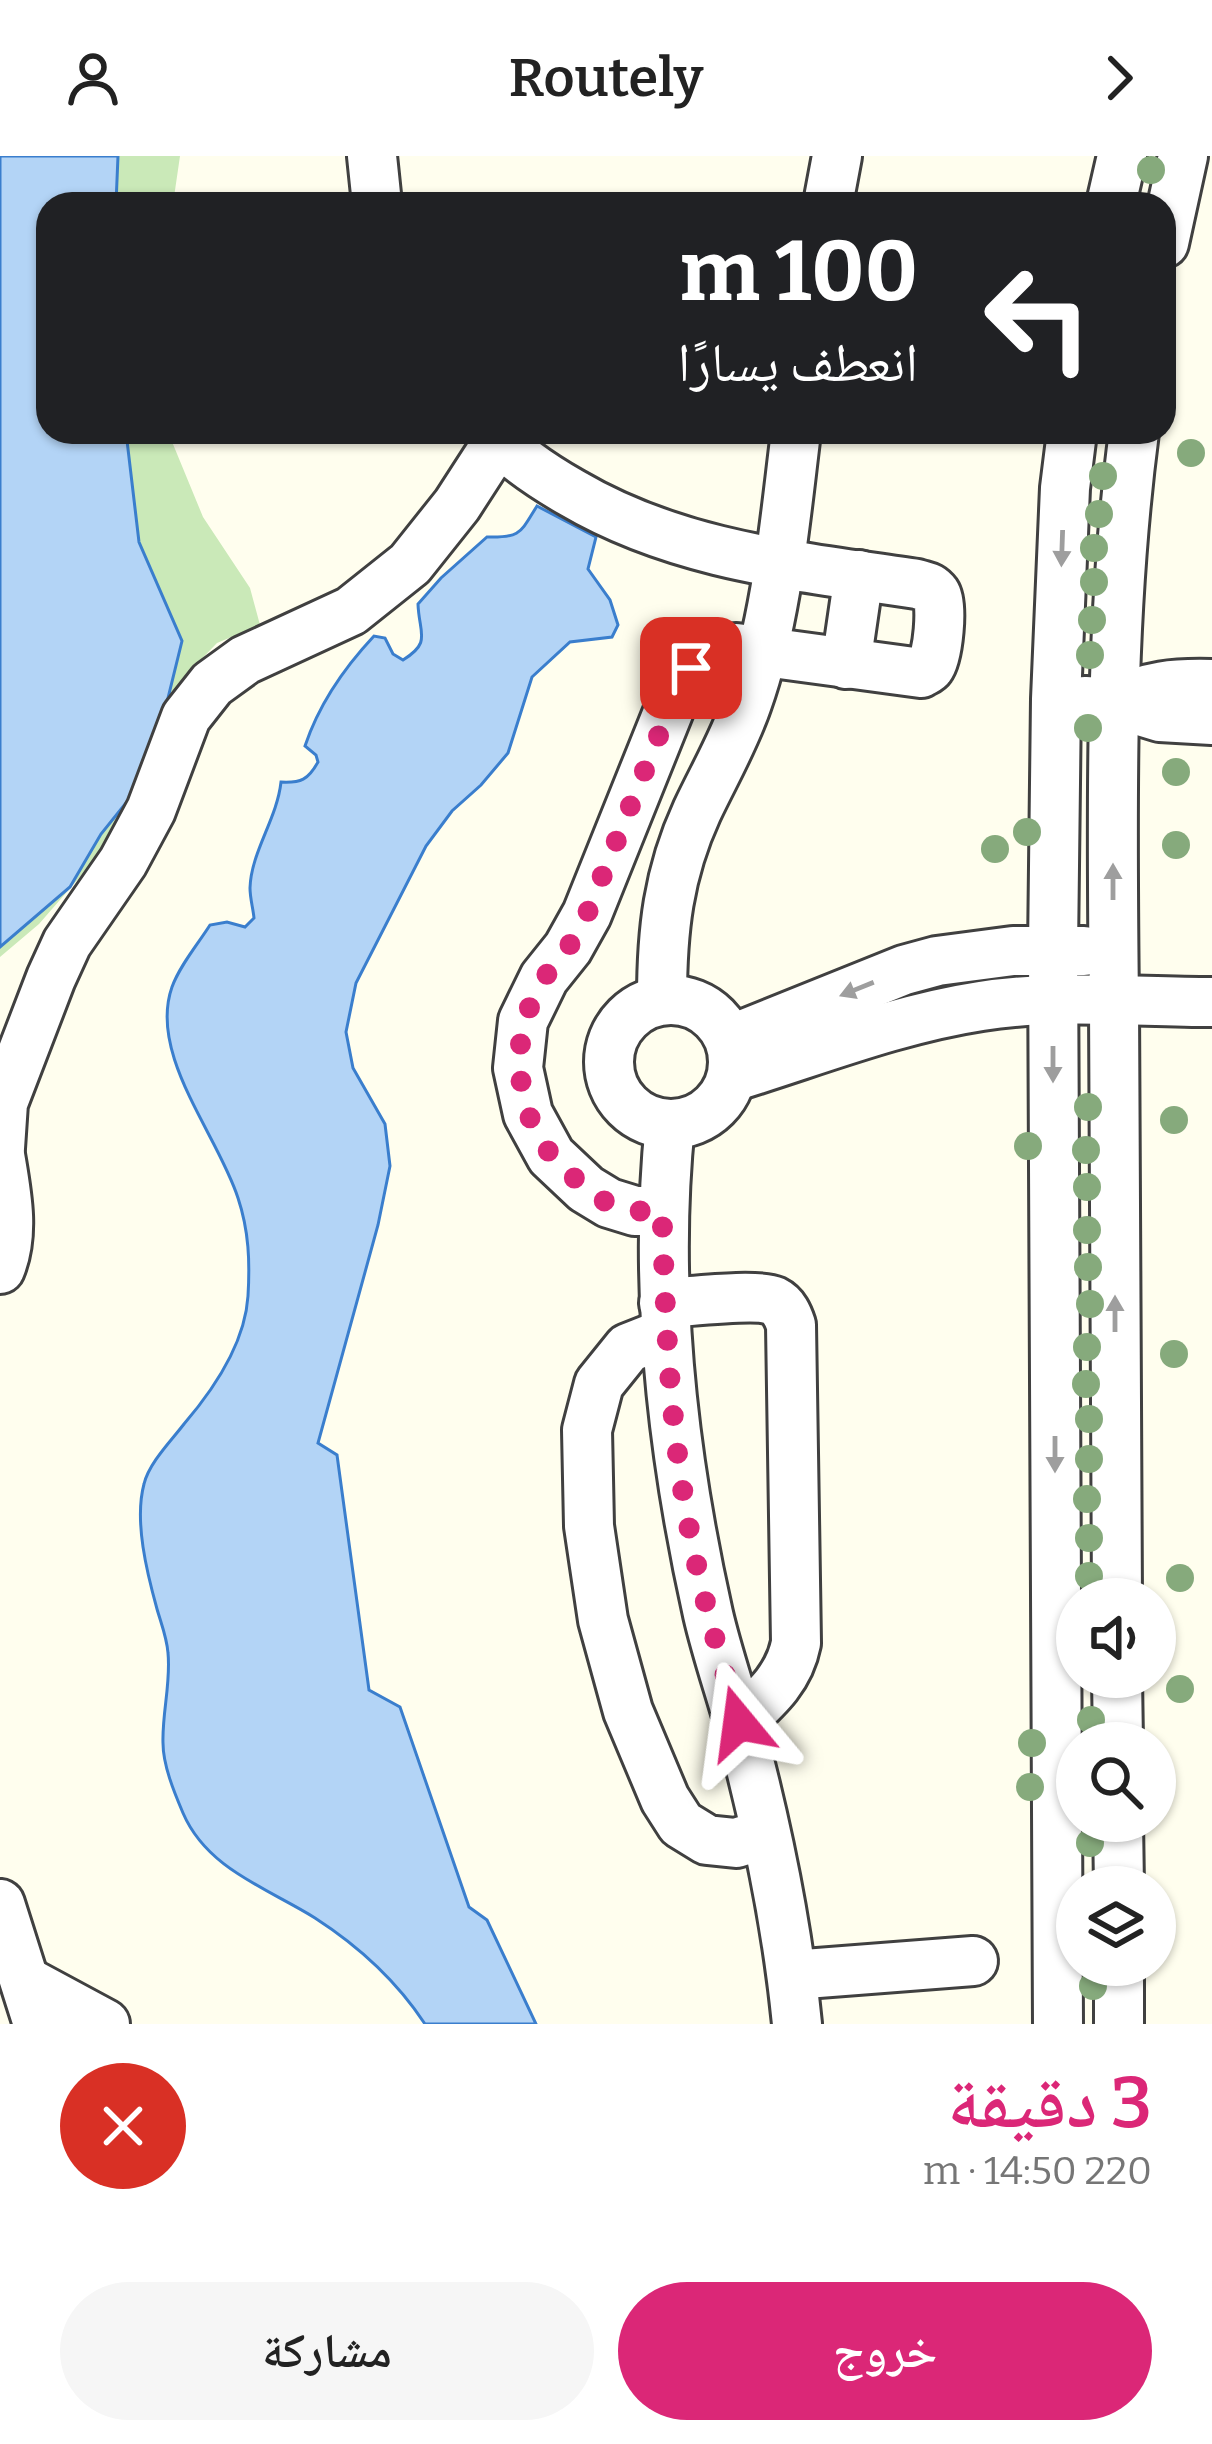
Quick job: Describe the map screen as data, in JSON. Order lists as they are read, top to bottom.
{
  "page": {
    "header": "Routely",
    "turn": ["100 m", "انعطف يسارًا"],
    "heading": ["3 دقيقة", "220 m · 14:50"],
    "buttons": ["خروج", "مشاركة"]
  }
}
